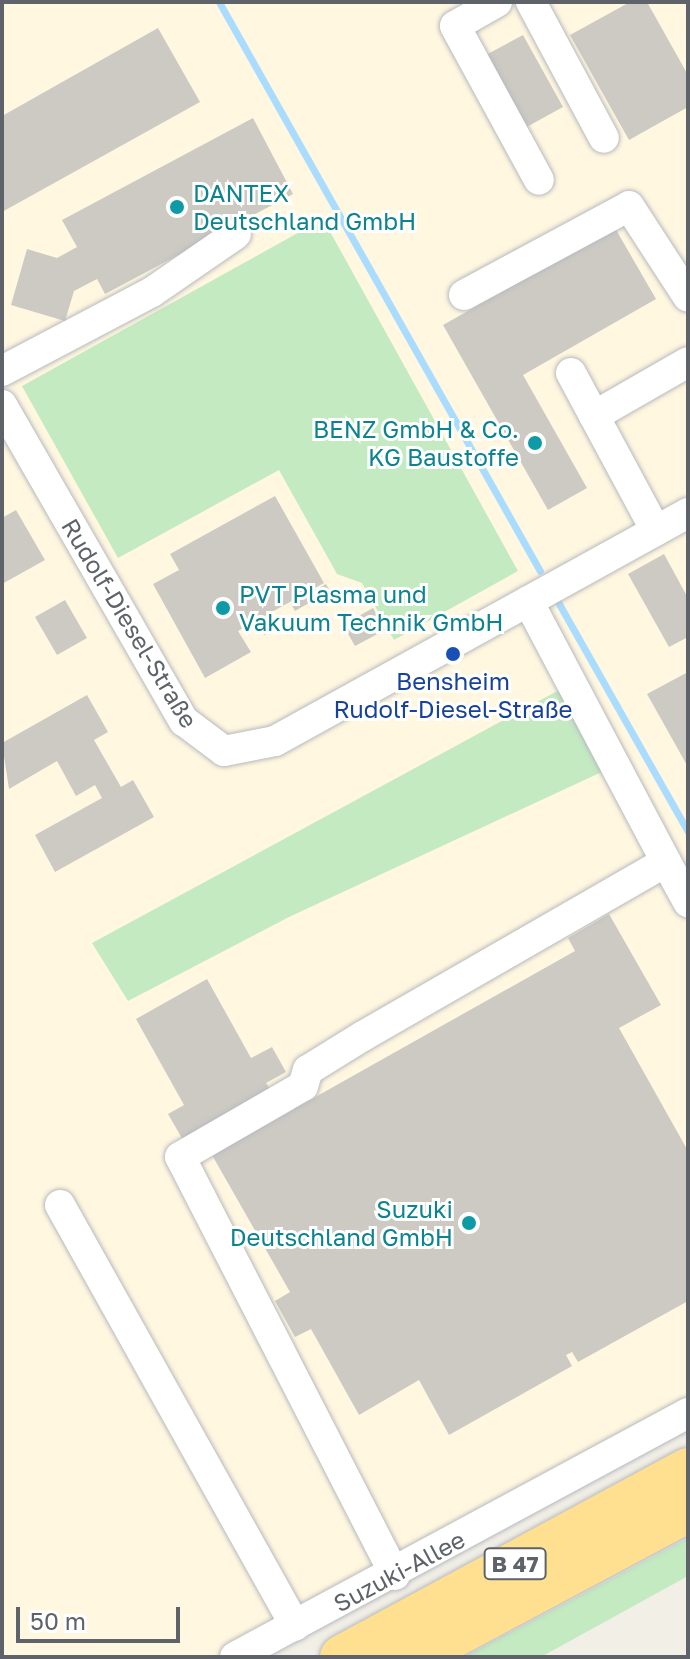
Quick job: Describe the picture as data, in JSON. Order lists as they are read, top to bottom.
{
  "streets": {
    "highway": ["B 47"],
    "street": ["Rudolf-Diesel-Straße", "Suzuki-Allee"]
  },
  "places": [
    "DANTEX Deutschland GmbH",
    "BENZ GmbH & Co. KG Baustoffe",
    "PVT Plasma und Vakuum Technik GmbH",
    "Bensheim Rudolf-Diesel-Straße",
    "Suzuki Deutschland GmbH"
  ],
  "scale_bar": "50 m"
}
